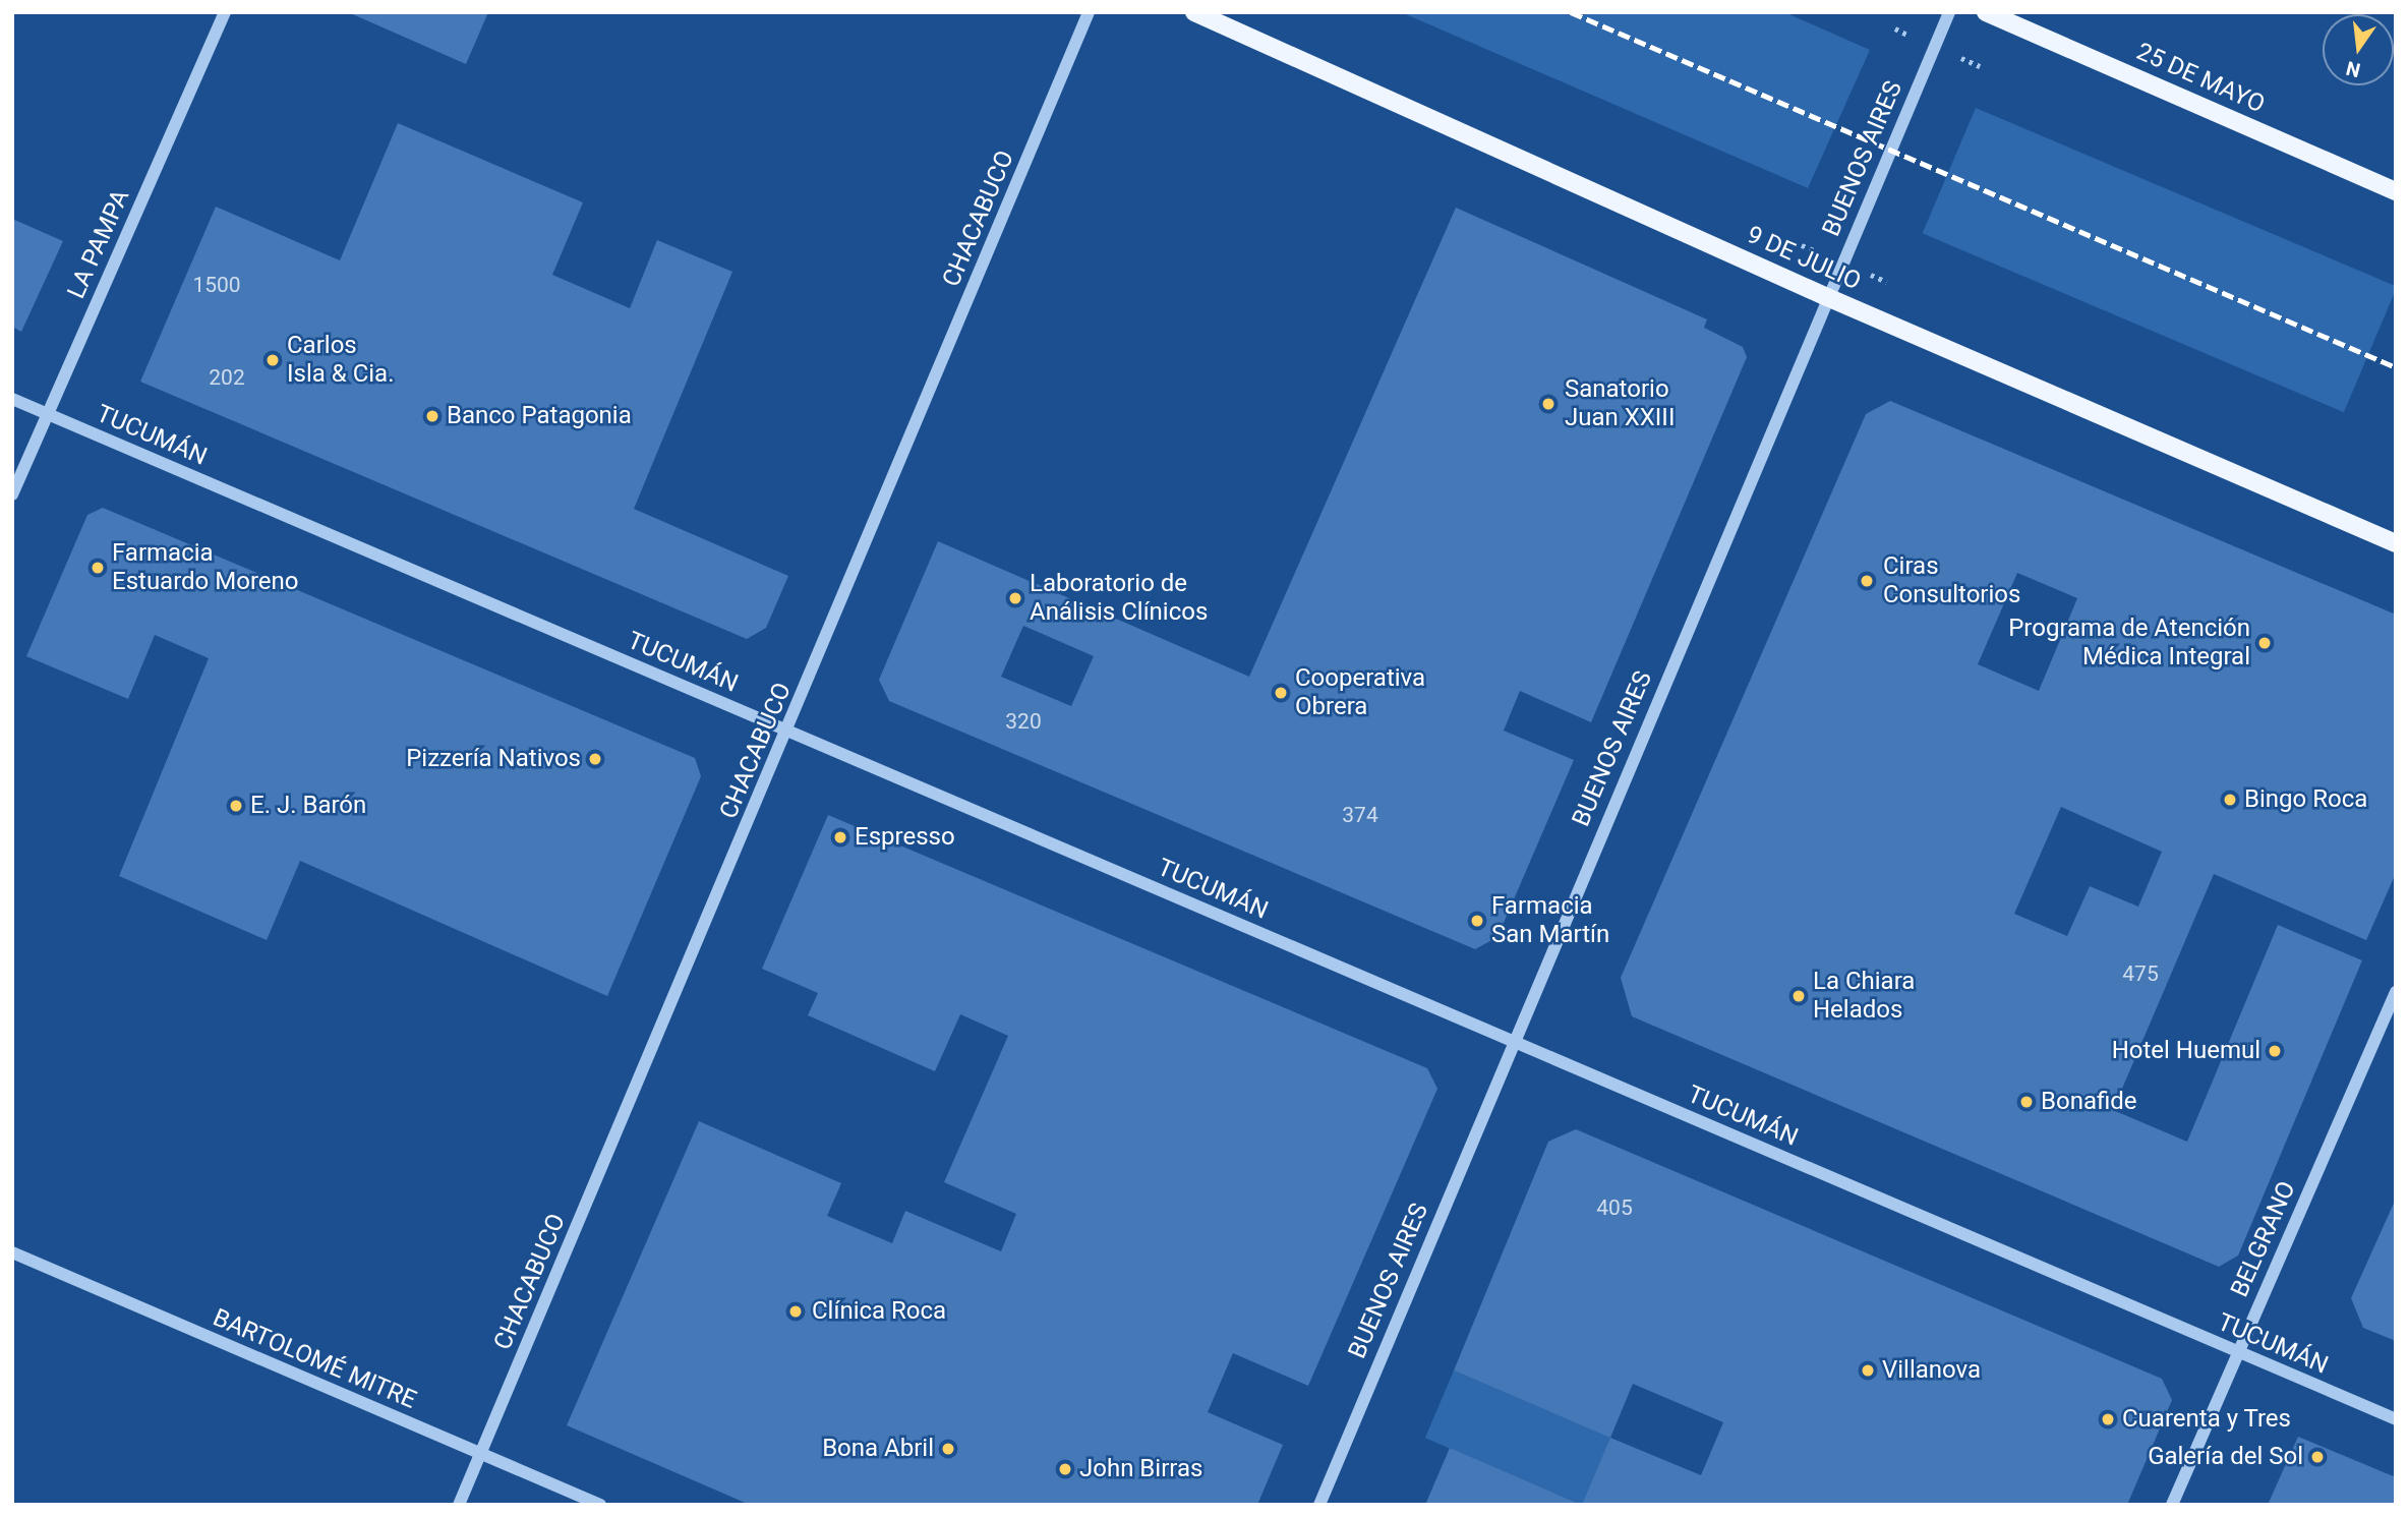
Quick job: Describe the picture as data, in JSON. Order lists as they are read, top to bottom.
{
  "streets": {
    "main road": ["25 DE MAYO", "9 DE JULIO"],
    "street": [
      "BUENOS AIRES",
      "CHACABUCO",
      "LA PAMPA",
      "TUCUMÁN",
      "BELGRANO",
      "BARTOLOMÉ MITRE"
    ]
  },
  "crossings": [
    ["BUENOS AIRES", "9 DE JULIO"],
    ["BUENOS AIRES", "TUCUMÁN"],
    ["CHACABUCO", "TUCUMÁN"],
    ["CHACABUCO", "BARTOLOMÉ MITRE"],
    ["LA PAMPA", "TUCUMÁN"],
    ["TUCUMÁN", "BELGRANO"]
  ],
  "places": [
    "Carlos Isla & Cia.",
    "Sanatorio Juan XXIII",
    "Banco Patagonia",
    "Farmacia Estuardo Moreno",
    "Ciras Consultorios",
    "Laboratorio de Análisis Clínicos",
    "Programa de Atención Médica Integral",
    "Cooperativa Obrera",
    "Pizzería Nativos",
    "Bingo Roca",
    "E. J. Barón",
    "Espresso",
    "Farmacia San Martín",
    "La Chiara Helados",
    "Hotel Huemul",
    "Bonafide",
    "Clínica Roca",
    "Villanova",
    "Cuarenta y Tres",
    "Bona Abril",
    "Galería del Sol",
    "John Birras"
  ],
  "house_numbers": [
    "1500",
    "202",
    "320",
    "374",
    "475",
    "405"
  ],
  "north": "bottom"
}
